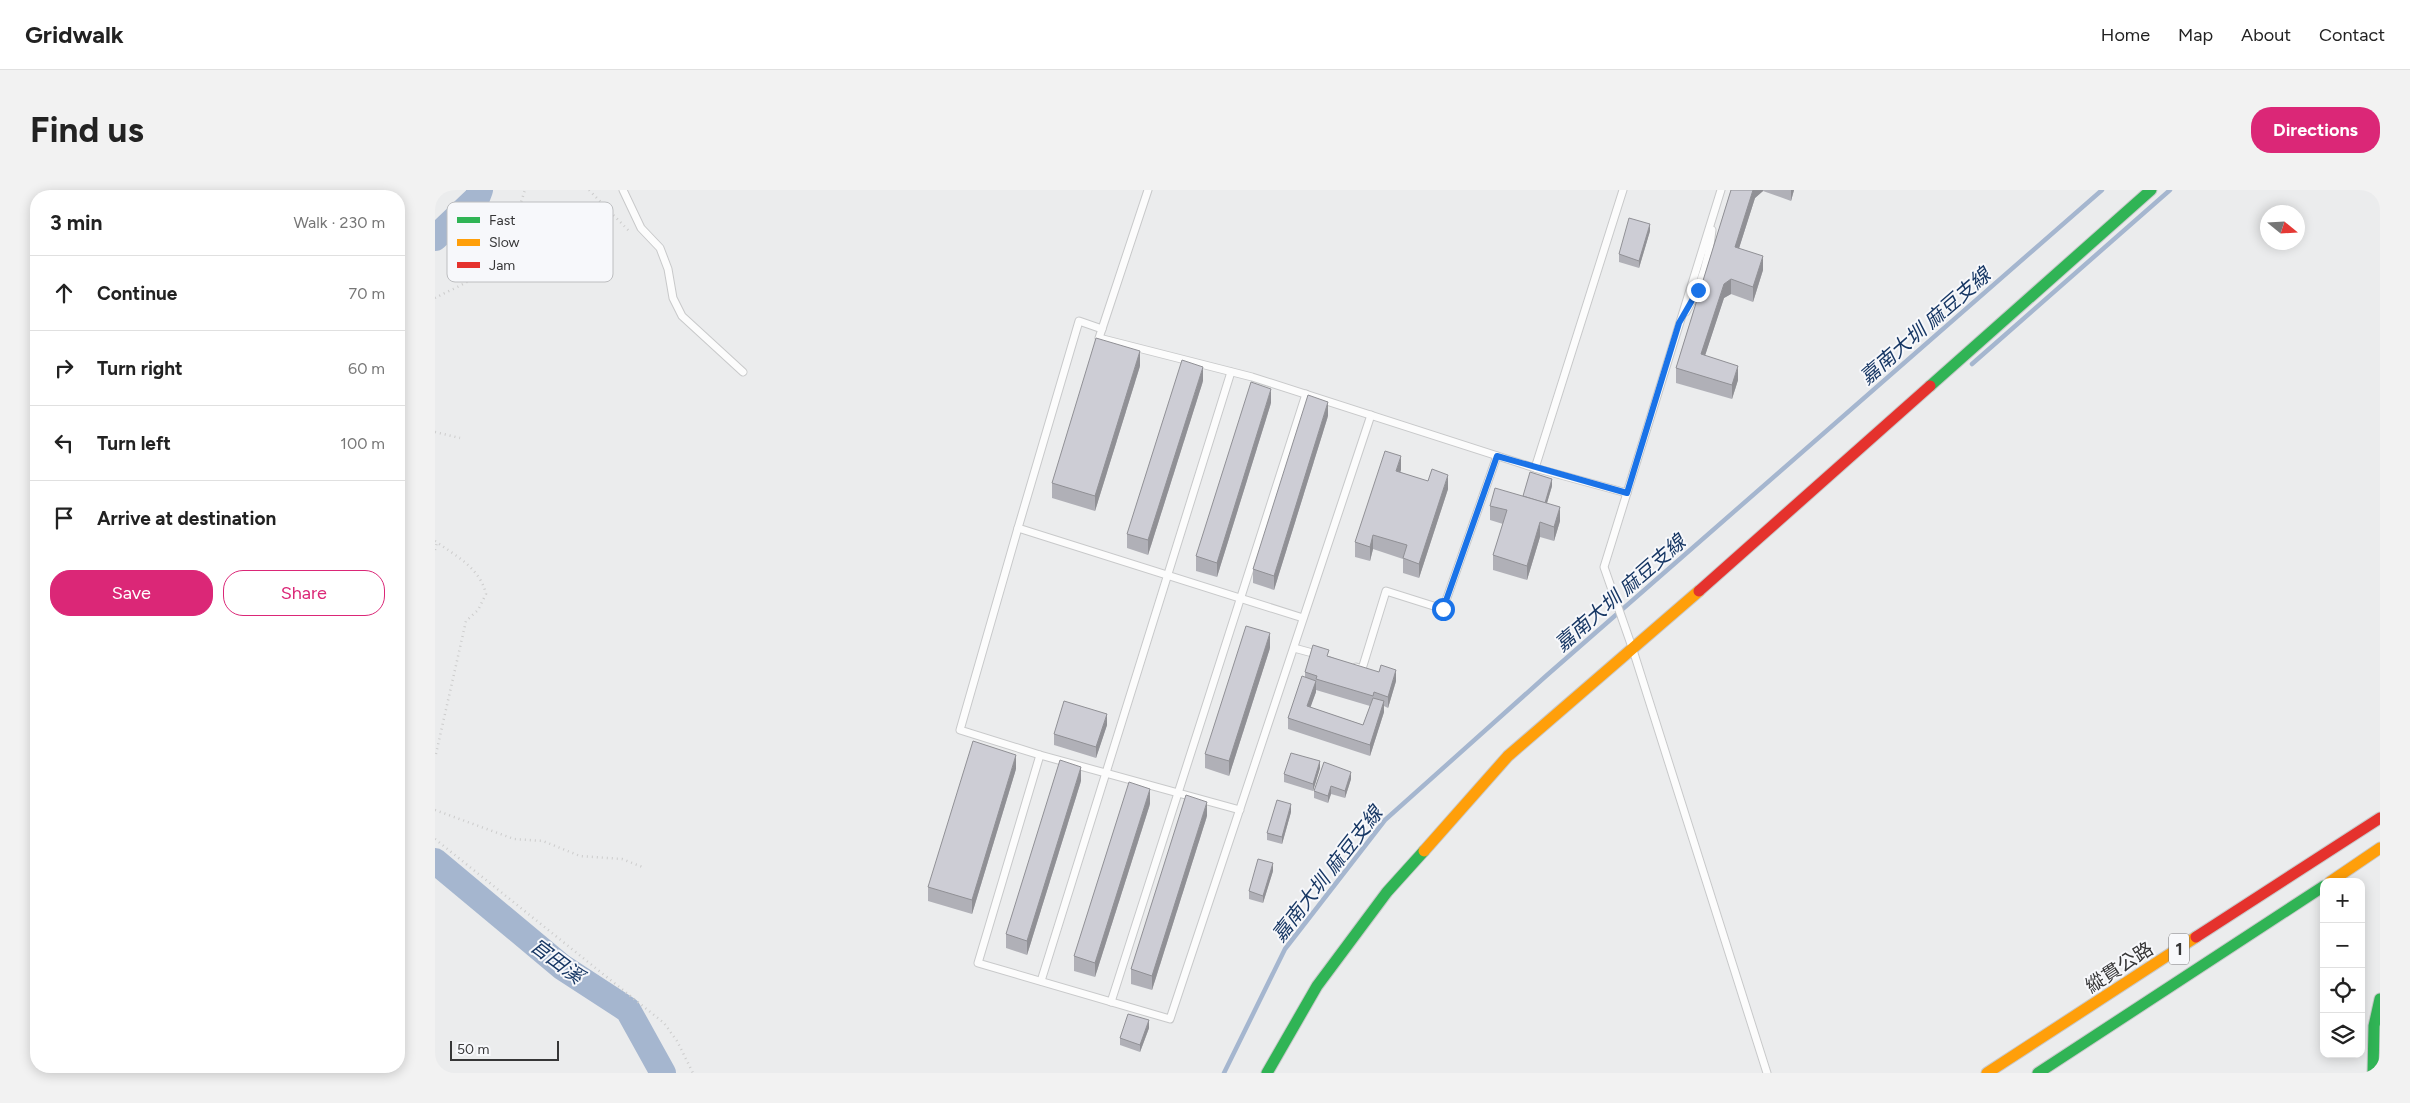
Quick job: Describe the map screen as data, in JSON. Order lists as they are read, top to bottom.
{
  "streets": {
    "street": ["1", "縱貫公路"]
  },
  "water": ["嘉南大圳 麻豆支線", "官田溪"],
  "legend": ["Fast", "Slow", "Jam"],
  "scale_bar": "50 m",
  "north": "right",
  "page": {
    "header": "Gridwalk",
    "nav": [
      "Home",
      "Map",
      "About",
      "Contact"
    ],
    "buttons": [
      "Directions",
      ["Save", "Share"]
    ],
    "title": "Find us",
    "heading": ["3 min", "Walk · 230 m"],
    "list": [
      ["Continue", "70 m"],
      ["Turn right", "60 m"],
      ["Turn left", "100 m"],
      "Arrive at destination"
    ],
    "map_buttons": ["+", "−"],
    "scale": "50 m"
  }
}
